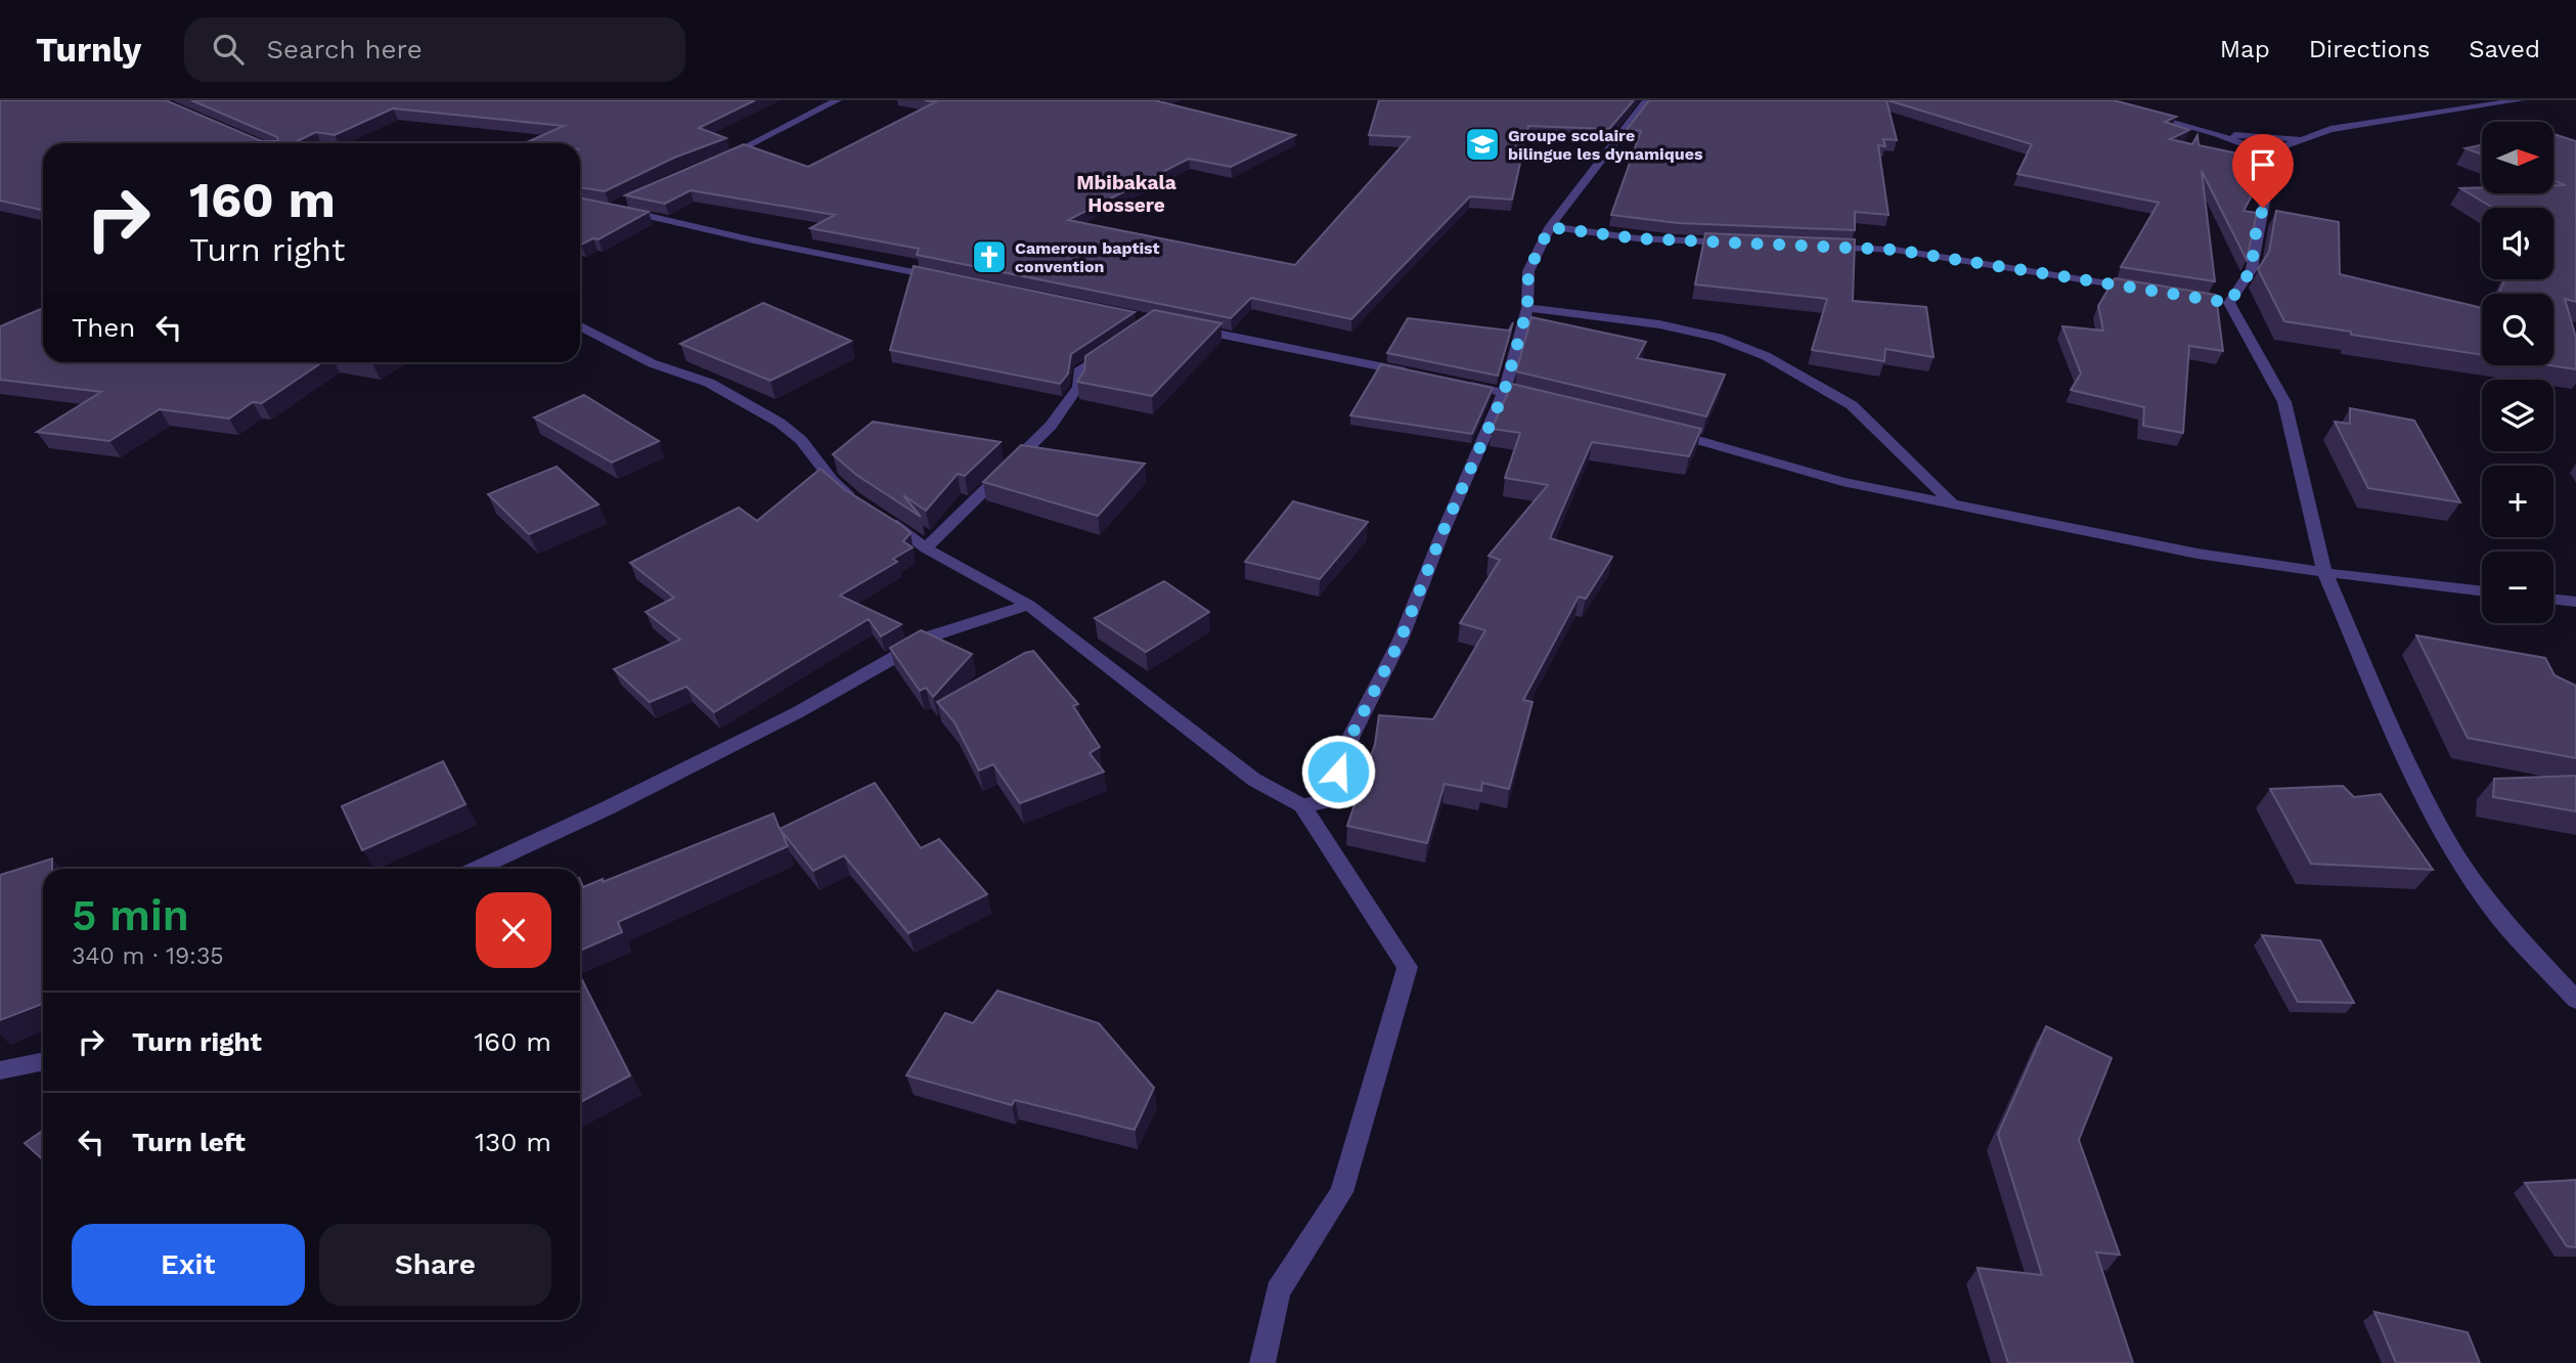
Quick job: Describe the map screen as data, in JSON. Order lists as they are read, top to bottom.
{
  "districts": ["Mbibakala Hossere"],
  "places": {
    "school or university": ["Groupe scolaire bilingue les dynamiques"],
    "church": ["Cameroun baptist convention"]
  },
  "north": "right",
  "page": {
    "header": "Turnly",
    "search": "Search here",
    "nav": ["Map", "Directions", "Saved"],
    "map_buttons": ["+", "−"],
    "turn": ["160 m", "Turn right"],
    "then": "Then",
    "heading": ["5 min", "340 m · 19:35"],
    "list": [
      {
        "name": "Turn right",
        "value": "160 m"
      },
      {
        "name": "Turn left",
        "value": "130 m"
      }
    ],
    "buttons": ["Exit", "Share"]
  }
}
